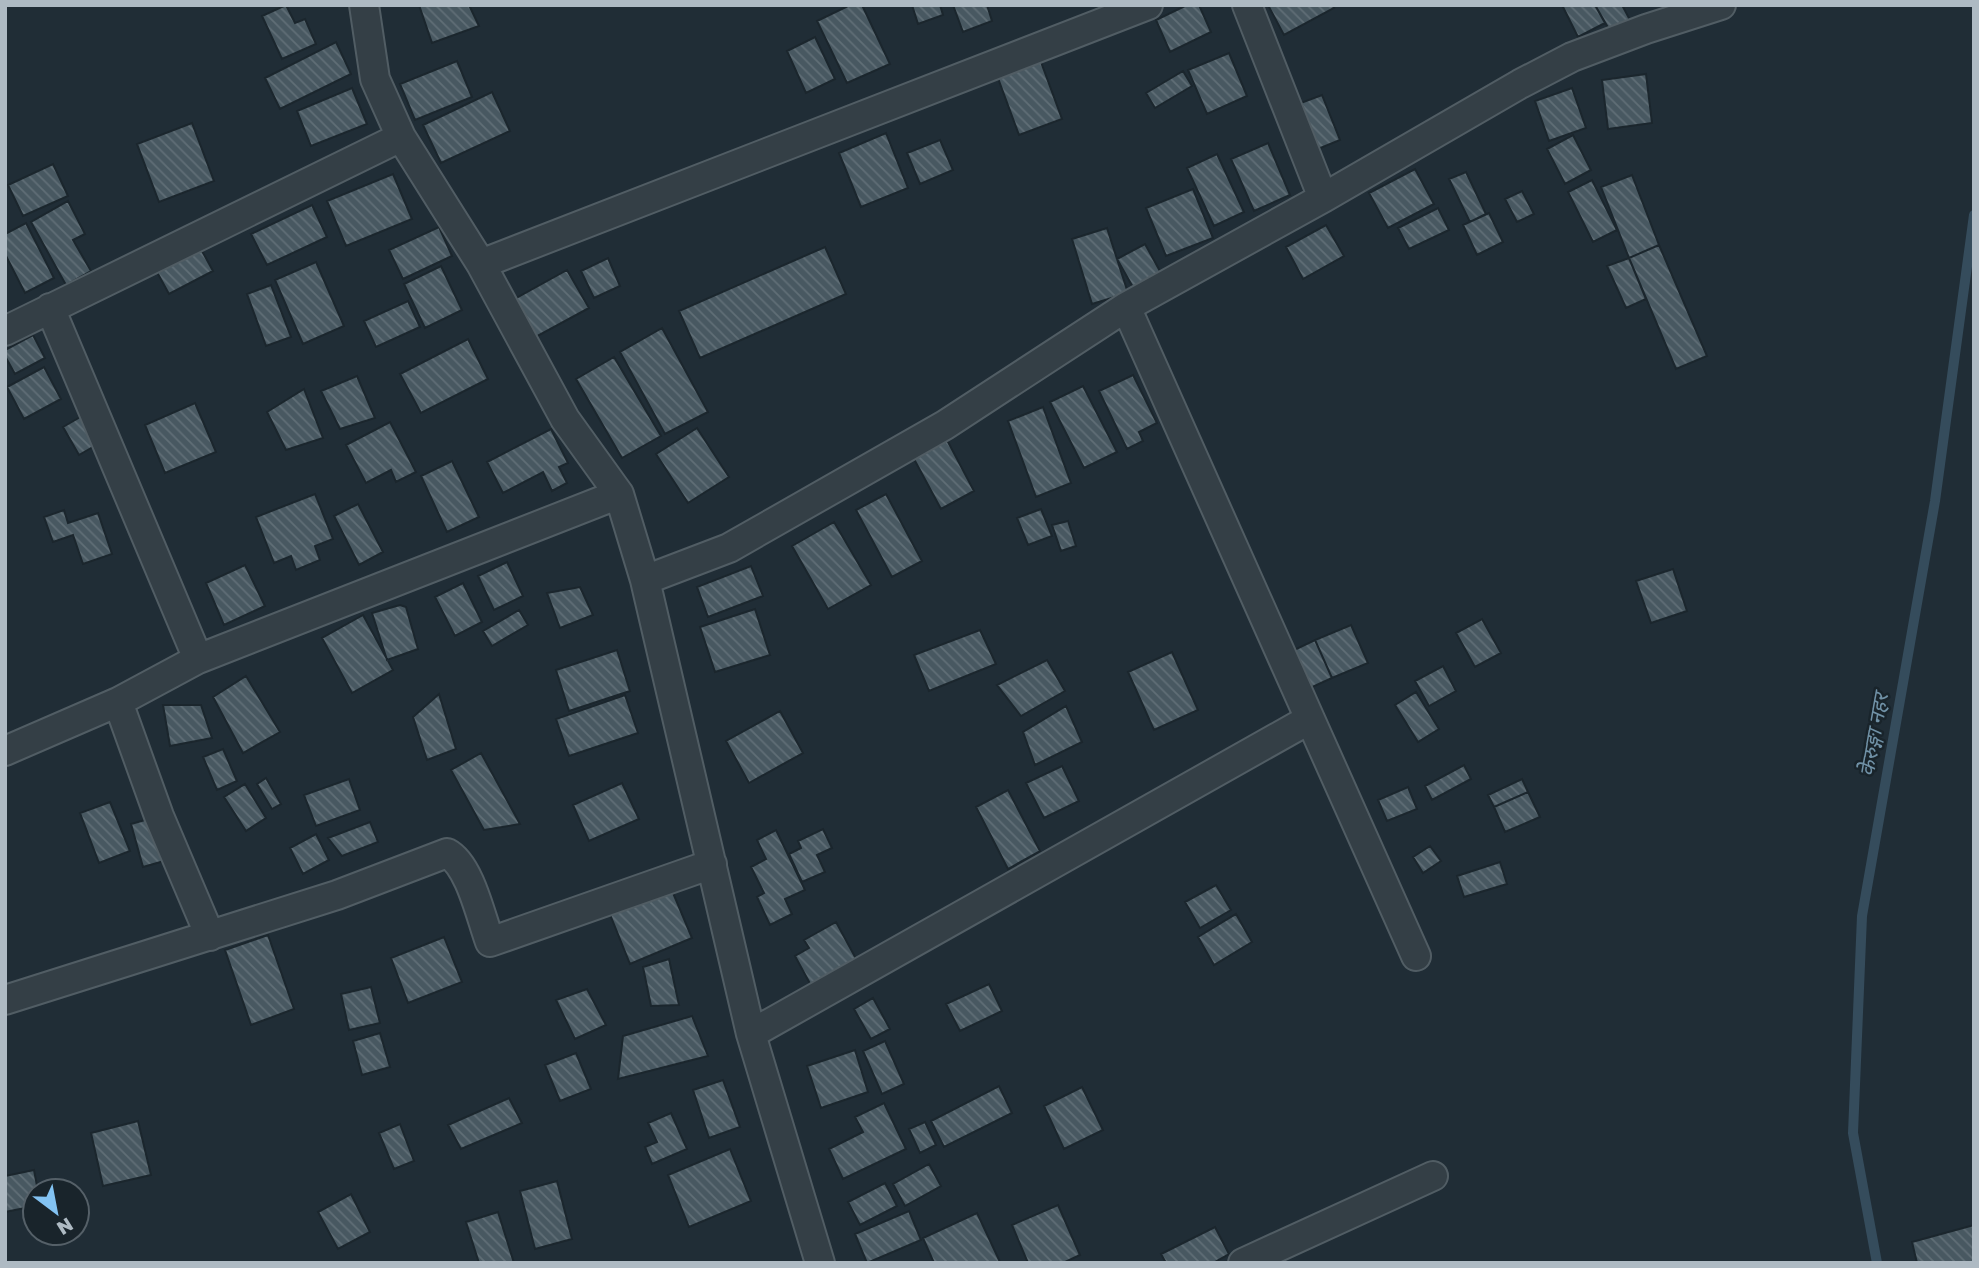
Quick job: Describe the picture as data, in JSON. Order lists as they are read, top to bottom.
{
  "water": ["केेरुङ्गा नहर"],
  "north": "bottom right"
}
